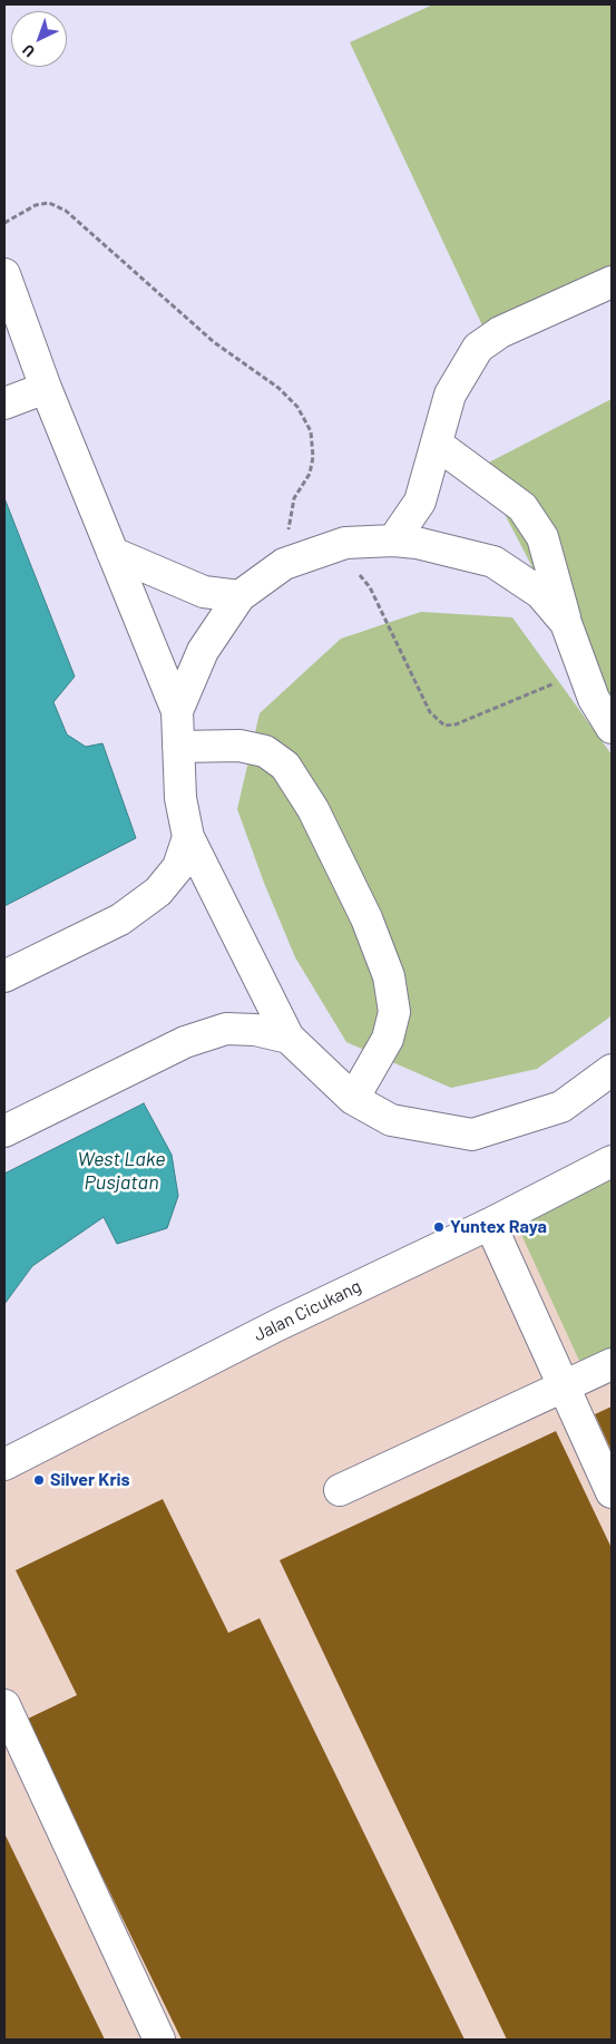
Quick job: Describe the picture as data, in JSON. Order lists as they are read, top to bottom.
{
  "streets": {
    "street": ["Jalan Cicukang"]
  },
  "water": ["West Lake Pusjatan"],
  "places": ["Yuntex Raya", "Silver Kris"],
  "north": "bottom left"
}
